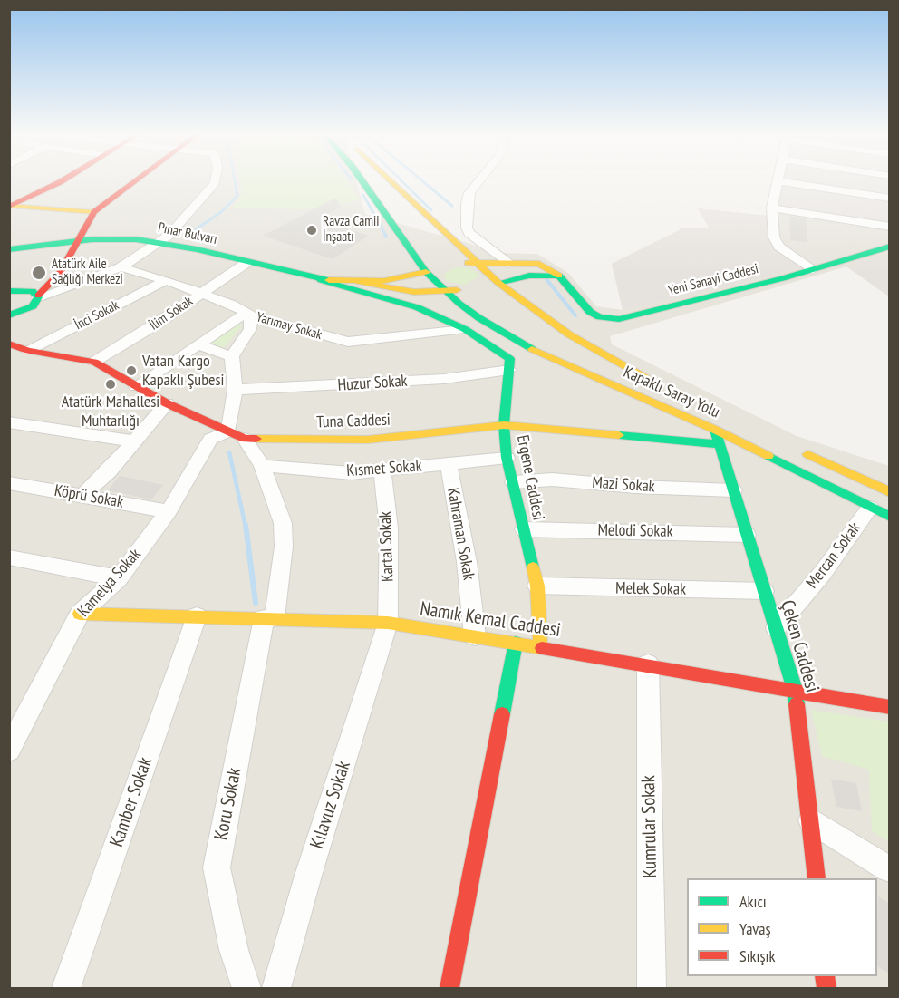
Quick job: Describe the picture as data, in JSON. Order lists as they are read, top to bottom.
{
  "streets": {
    "main road": [
      "Pınar Bulvarı",
      "Yeni Sanayi Caddesi",
      "Kapaklı Saray Yolu",
      "Tuna Caddesi",
      "Ergene Caddesi",
      "Namık Kemal Caddesi",
      "Çeken Caddesi"
    ],
    "street": [
      "İlim Sokak",
      "İnci Sokak",
      "Yarımay Sokak",
      "Huzur Sokak",
      "Kısmet Sokak",
      "Mazi Sokak",
      "Köprü Sokak",
      "Melodi Sokak",
      "Kahraman Sokak",
      "Kartal Sokak",
      "Mercan Sokak",
      "Kamelya Sokak",
      "Melek Sokak",
      "Kamber Sokak",
      "Koru Sokak",
      "Kılavuz Sokak",
      "Kumrular Sokak"
    ]
  },
  "crossings": [
    ["Pınar Bulvarı", "İlim Sokak"],
    ["İlim Sokak", "Yarımay Sokak"],
    ["İlim Sokak", "Tuna Caddesi"],
    ["İnci Sokak", "Yarımay Sokak"],
    ["İnci Sokak", "Tuna Caddesi"],
    ["Huzur Sokak", "Ergene Caddesi"],
    ["Kapaklı Saray Yolu", "Mercan Sokak"],
    ["Kapaklı Saray Yolu", "Çeken Caddesi"],
    ["Tuna Caddesi", "Ergene Caddesi"],
    ["Tuna Caddesi", "Kamelya Sokak"],
    ["Tuna Caddesi", "Çeken Caddesi"],
    ["Tuna Caddesi", "Koru Sokak"],
    ["Kısmet Sokak", "Ergene Caddesi"],
    ["Kısmet Sokak", "Kahraman Sokak"],
    ["Kısmet Sokak", "Kartal Sokak"],
    ["Kısmet Sokak", "Koru Sokak"],
    ["Ergene Caddesi", "Mazi Sokak"],
    ["Ergene Caddesi", "Melodi Sokak"],
    ["Ergene Caddesi", "Melek Sokak"],
    ["Ergene Caddesi", "Namık Kemal Caddesi"],
    ["Mazi Sokak", "Çeken Caddesi"],
    ["Köprü Sokak", "Kamelya Sokak"],
    ["Melodi Sokak", "Çeken Caddesi"],
    ["Kahraman Sokak", "Namık Kemal Caddesi"],
    ["Kartal Sokak", "Namık Kemal Caddesi"],
    ["Kartal Sokak", "Kılavuz Sokak"],
    ["Mercan Sokak", "Çeken Caddesi"],
    ["Kamelya Sokak", "Namık Kemal Caddesi"],
    ["Kamelya Sokak", "Koru Sokak"],
    ["Melek Sokak", "Çeken Caddesi"],
    ["Namık Kemal Caddesi", "Çeken Caddesi"],
    ["Namık Kemal Caddesi", "Kamber Sokak"],
    ["Namık Kemal Caddesi", "Koru Sokak"],
    ["Namık Kemal Caddesi", "Kılavuz Sokak"],
    ["Namık Kemal Caddesi", "Kumrular Sokak"]
  ],
  "places": [
    "Ravza Camii İnşaatı",
    "Atatürk Aile Sağlığı Merkezi",
    "Vatan Kargo Kapaklı Şubesi",
    "Atatürk Mahallesi Muhtarlığı"
  ],
  "legend": ["Akıcı", "Yavaş", "Sıkışık"]
}
